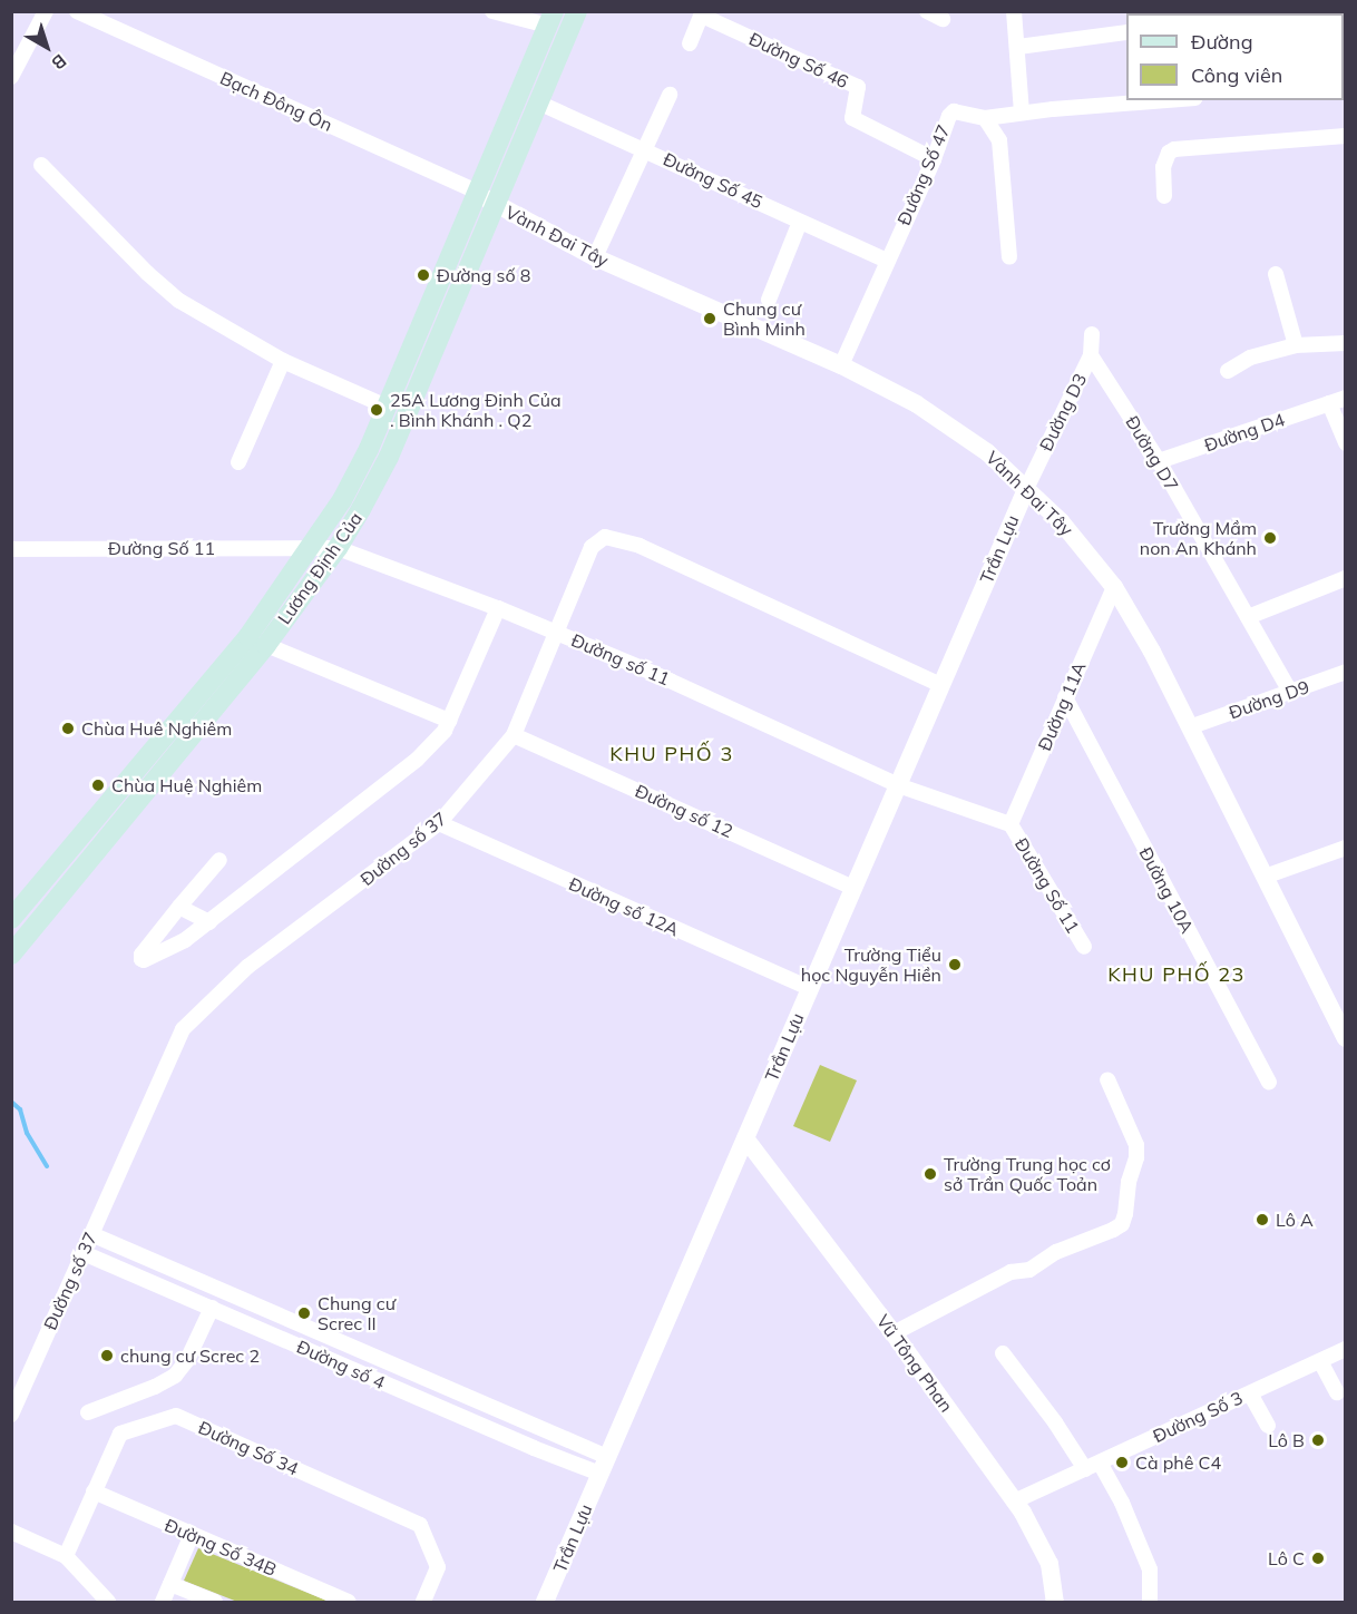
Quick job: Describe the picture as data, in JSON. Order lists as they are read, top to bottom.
{
  "streets": {
    "main road": ["Lương Định Của"],
    "street": [
      "Đường Số 46",
      "Bạch Đông Ôn",
      "Đường Số 47",
      "Đường Số 45",
      "Vành Đai Tây",
      "Đường D3",
      "Đường D4",
      "Đường D7",
      "Đường Số 11",
      "Trần Lựu",
      "Đường số 11",
      "Đường D9",
      "Đường 11A",
      "Đường số 12",
      "Đường số 37",
      "Đường 10A",
      "Đường số 12A",
      "Vũ Tông Phan",
      "Đường số 4",
      "Đường Số 3",
      "Đường Số 34",
      "Đường Số 34B"
    ]
  },
  "crossings": [
    ["Đường Số 46", "Đường Số 47"],
    ["Bạch Đông Ôn", "Vành Đai Tây"],
    ["Bạch Đông Ôn", "Lương Định Của"],
    ["Đường Số 47", "Đường Số 45"],
    ["Đường Số 47", "Vành Đai Tây"],
    ["Đường Số 45", "Lương Định Của"],
    ["Vành Đai Tây", "Đường D3"],
    ["Vành Đai Tây", "Trần Lựu"],
    ["Vành Đai Tây", "Lương Định Của"],
    ["Vành Đai Tây", "Đường D9"],
    ["Vành Đai Tây", "Đường 11A"],
    ["Đường D3", "Đường D7"],
    ["Đường D3", "Trần Lựu"],
    ["Đường D4", "Đường D7"],
    ["Đường D7", "Đường D9"],
    ["Đường Số 11", "Trần Lựu"],
    ["Đường Số 11", "Lương Định Của"],
    ["Đường Số 11", "Đường số 11"],
    ["Đường Số 11", "Đường 11A"],
    ["Trần Lựu", "Đường số 11"],
    ["Trần Lựu", "Đường số 12"],
    ["Trần Lựu", "Đường số 37"],
    ["Trần Lựu", "Đường số 12A"],
    ["Trần Lựu", "Vũ Tông Phan"],
    ["Trần Lựu", "Đường số 4"],
    ["Lương Định Của", "Đường số 11"],
    ["Đường số 11", "Đường số 37"],
    ["Đường 11A", "Đường 10A"],
    ["Đường số 12", "Đường số 37"],
    ["Đường số 37", "Đường số 12A"],
    ["Đường số 37", "Đường số 4"],
    ["Vũ Tông Phan", "Đường Số 3"],
    ["Đường Số 34", "Đường Số 34B"]
  ],
  "districts": ["KHU PHỐ 3", "KHU PHỐ 23"],
  "places": [
    "Đường số 8",
    "Chung cư Bình Minh",
    "25A Lương Định Của . Bình Khánh . Q2",
    "Trường Mầm non An Khánh",
    "Chùa Huê Nghiêm",
    "Chùa Huệ Nghiêm",
    "Trường Tiểu học Nguyễn Hiền",
    "Trường Trung học cơ sở Trần Quốc Toản",
    "Lô A",
    "Chung cư Screc II",
    "chung cư Screc 2",
    "Lô B",
    "Cà phê C4",
    "Lô C"
  ],
  "legend": ["Đường", "Công viên"],
  "north": "bottom right"
}
